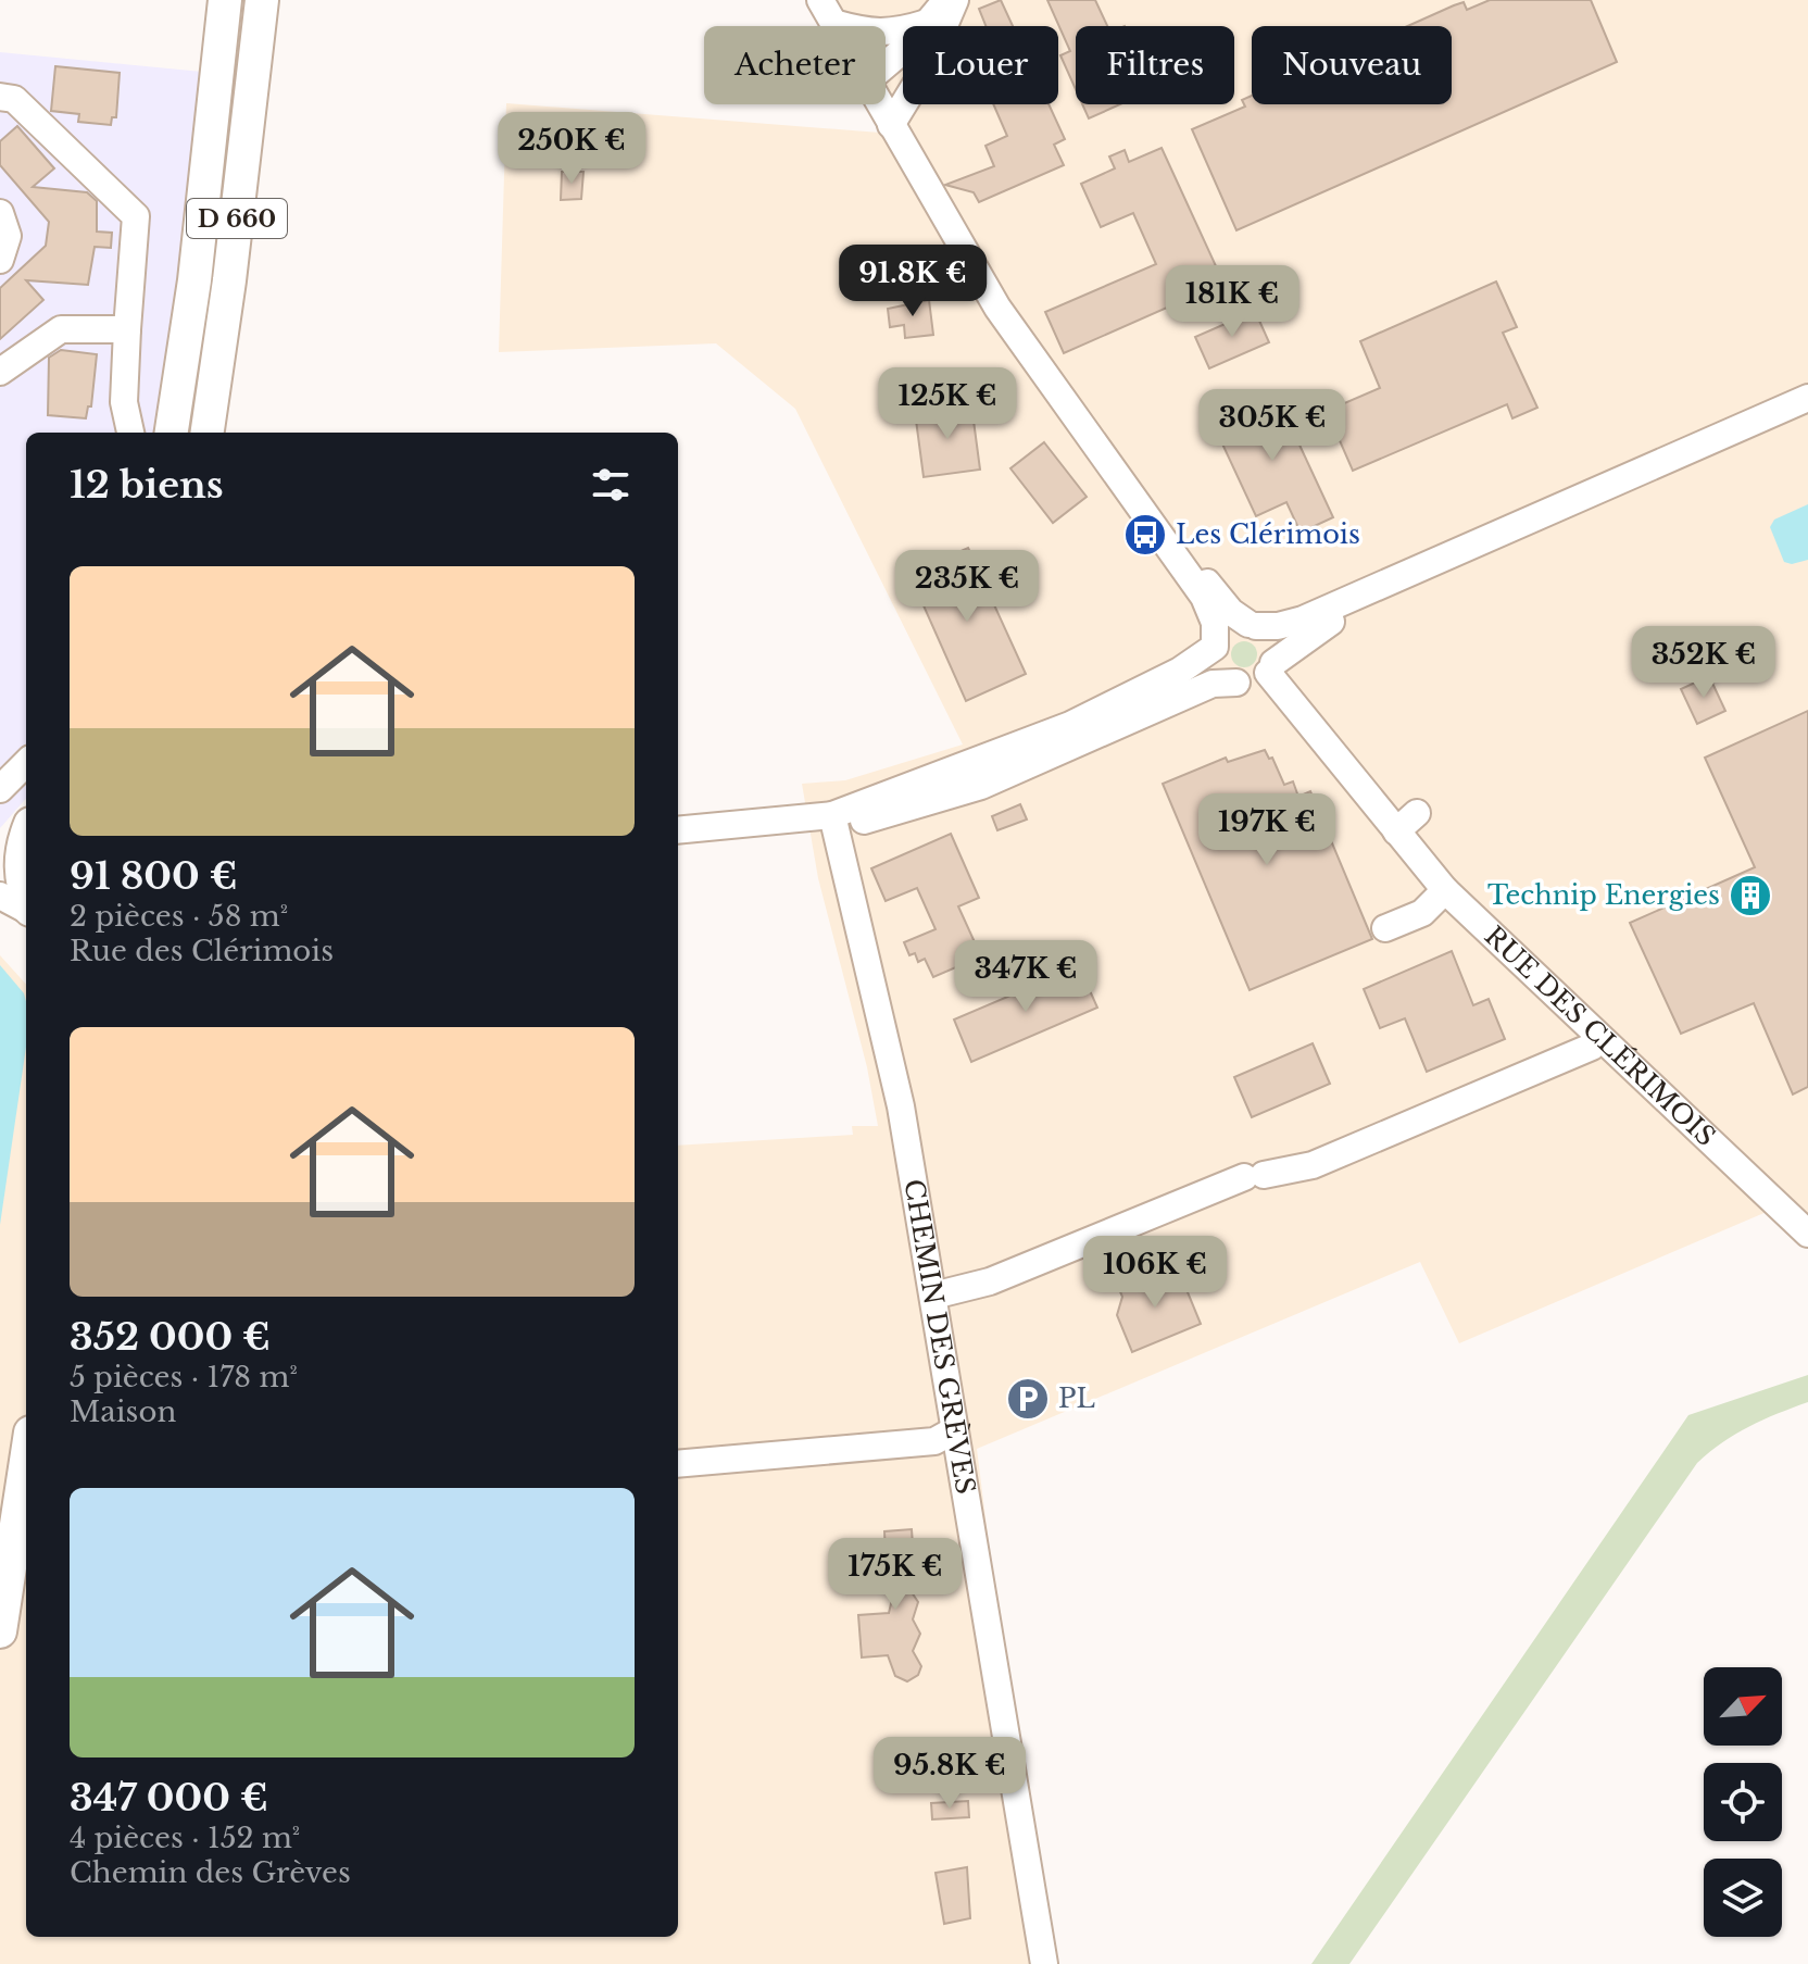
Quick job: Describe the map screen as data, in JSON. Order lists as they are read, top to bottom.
{
  "streets": {
    "main road": ["D 660"],
    "street": ["RUE DES CLÉRIMOIS", "CHEMIN DES GRÈVES"]
  },
  "places": {
    "bus stop": ["Les Clérimois"],
    "building": ["Technip Energies"],
    "parking": ["PL"]
  },
  "north": "top right",
  "page": {
    "chip": [
      "Acheter",
      "Louer",
      "Filtres",
      "Nouveau"
    ],
    "price": [
      "250K €",
      "91.8K €",
      "181K €",
      "125K €",
      "305K €",
      "235K €",
      "352K €",
      "197K €",
      "347K €",
      "106K €",
      "175K €",
      "95.8K €"
    ],
    "heading": "12 biens",
    "list": [
      {
        "name": "91 800 €",
        "note": "2 pièces · 58 m² · Rue des Clérimois"
      },
      {
        "name": "352 000 €",
        "note": "5 pièces · 178 m² · Maison"
      },
      {
        "name": "347 000 €",
        "note": "4 pièces · 152 m² · Chemin des Grèves"
      }
    ]
  }
}
